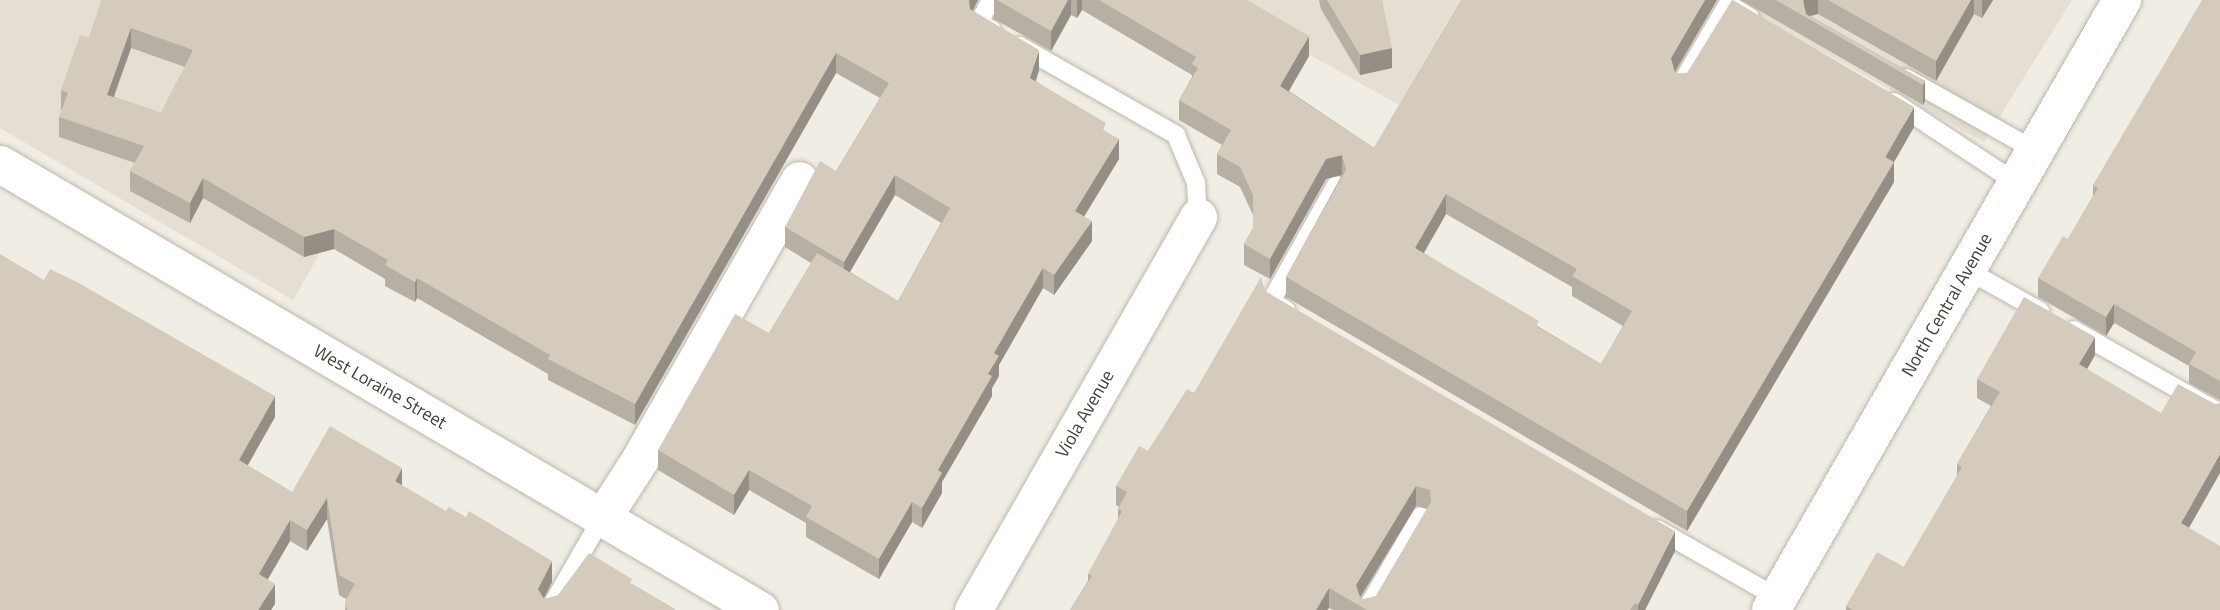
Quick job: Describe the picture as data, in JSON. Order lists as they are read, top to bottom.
{
  "streets": {
    "street": ["North Central Avenue", "West Loraine Street", "Viola Avenue"]
  }
}
